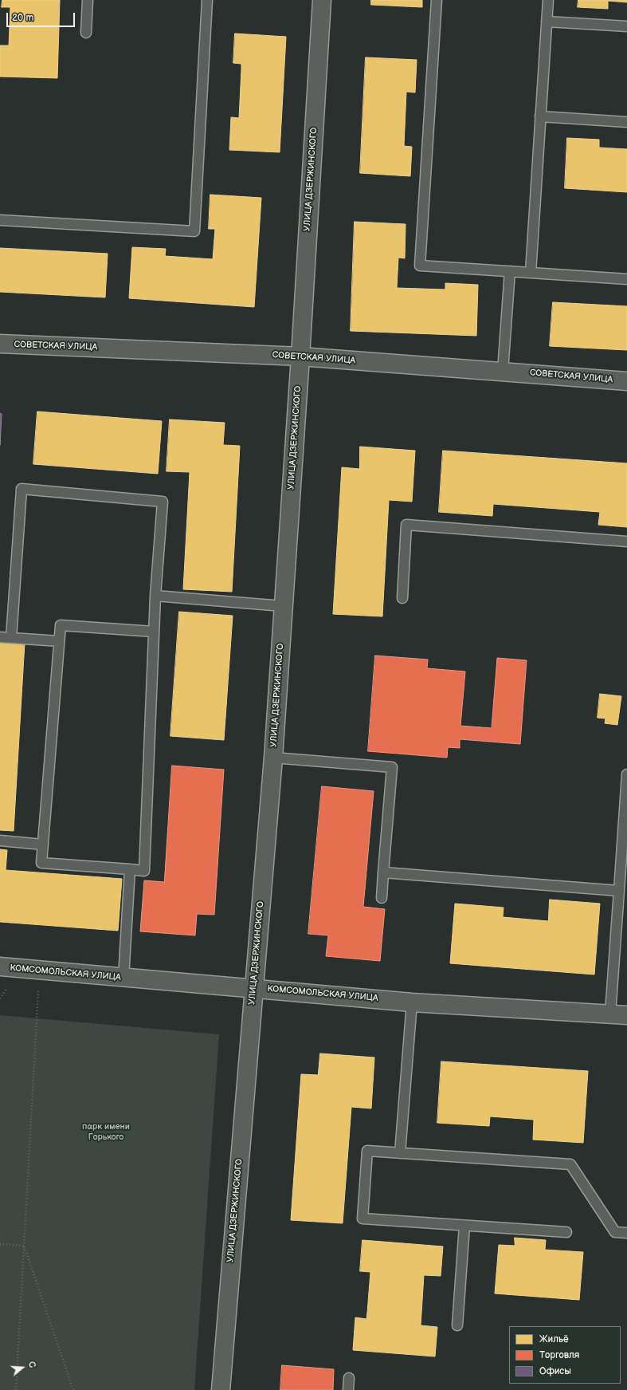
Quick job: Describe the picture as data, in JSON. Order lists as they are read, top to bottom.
{
  "streets": {
    "street": ["УЛИЦА ДЗЕРЖИНСКОГО", "СОВЕТСКАЯ УЛИЦА", "КОМСОМОЛЬСКАЯ УЛИЦА"]
  },
  "crossings": [
    ["УЛИЦА ДЗЕРЖИНСКОГО", "СОВЕТСКАЯ УЛИЦА"],
    ["УЛИЦА ДЗЕРЖИНСКОГО", "КОМСОМОЛЬСКАЯ УЛИЦА"]
  ],
  "parks": ["парк имени Горького"],
  "legend": ["Жильё", "Торговля", "Офисы"],
  "scale_bar": "20 m",
  "north": "right"
}
